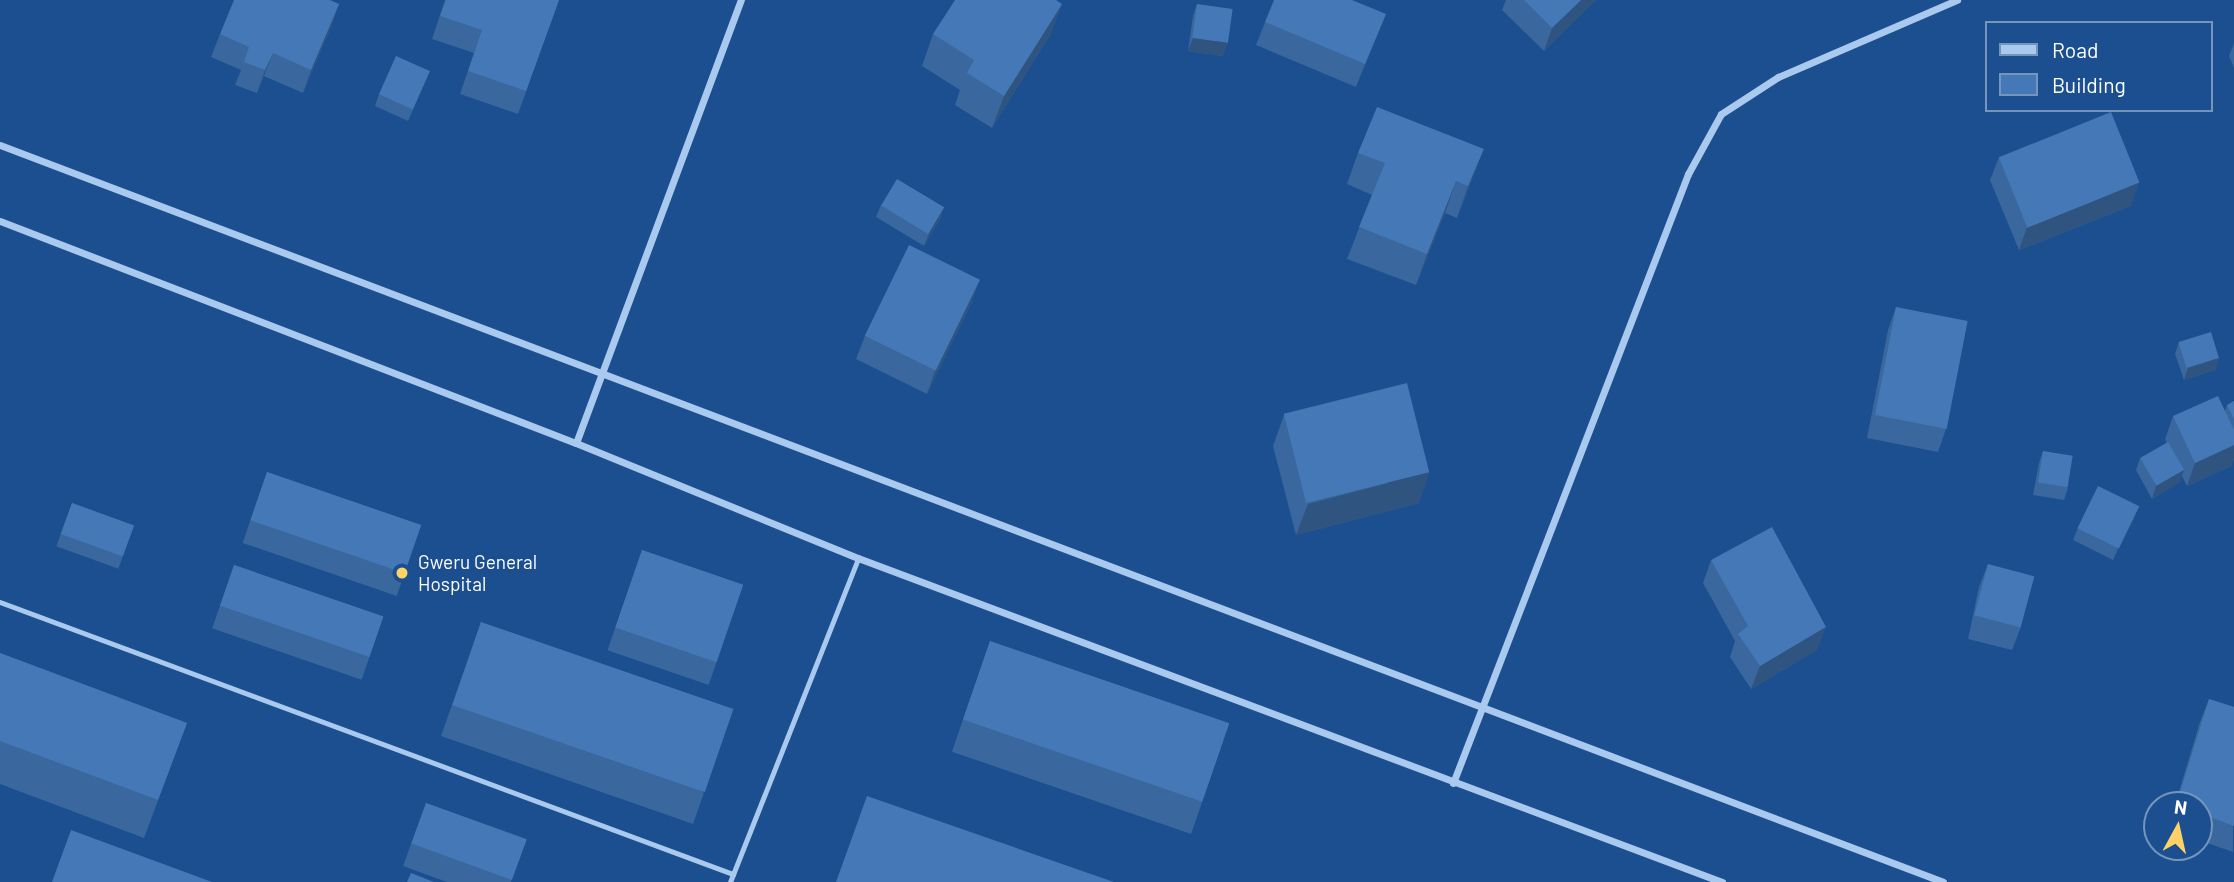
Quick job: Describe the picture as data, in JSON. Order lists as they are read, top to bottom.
{
  "places": ["Gweru General Hospital"],
  "legend": ["Road", "Building"],
  "north": "top"
}
